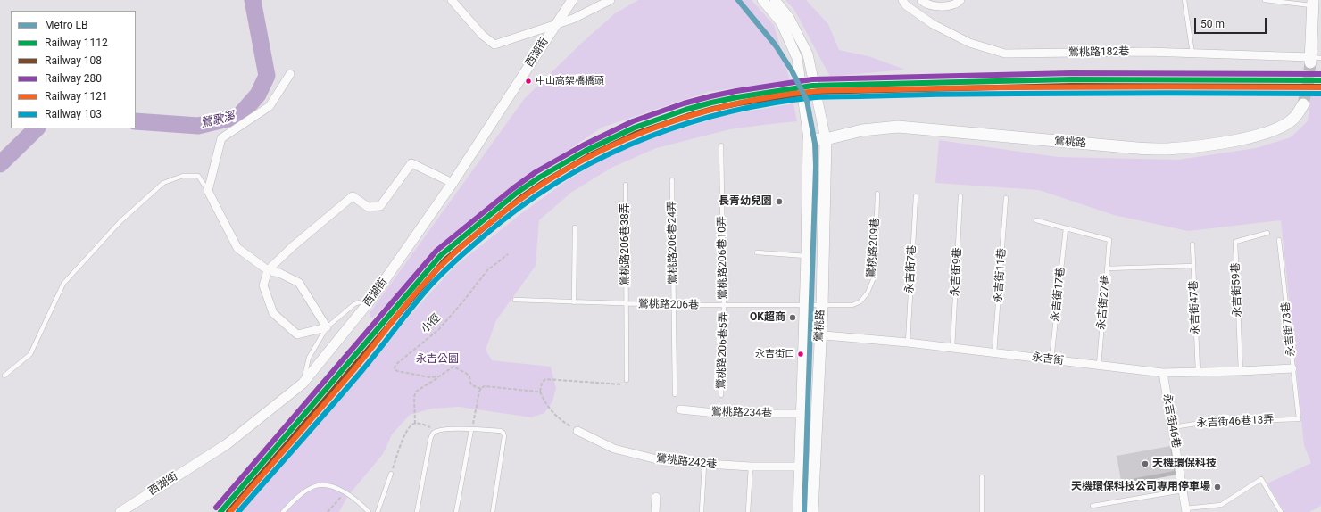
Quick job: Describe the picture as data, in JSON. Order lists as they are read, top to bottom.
{
  "streets": {
    "main road": ["鶯桃路"],
    "street": [
      "西湖街",
      "鶯桃路182巷",
      "永吉街",
      "鶯桃路234巷",
      "永吉街46巷",
      "鶯桃路242巷"
    ],
    "lane": [
      "鶯桃路206巷24弄",
      "鶯桃路206巷38弄",
      "鶯桃路209巷",
      "鶯桃路206巷10弄",
      "永吉街7巷",
      "永吉街9巷",
      "永吉街11巷",
      "永吉街59巷",
      "永吉街17巷",
      "永吉街27巷",
      "鶯桃路206巷",
      "永吉街47巷",
      "永吉街73巷",
      "鶯桃路206巷5弄",
      "永吉街46巷13弄"
    ],
    "path": ["小徑"]
  },
  "crossings": [
    ["鶯桃路", "鶯桃路209巷"],
    ["鶯桃路", "鶯桃路206巷"],
    ["鶯桃路", "永吉街"],
    ["鶯桃路", "鶯桃路234巷"],
    ["鶯桃路", "鶯桃路242巷"],
    ["鶯桃路206巷24弄", "鶯桃路206巷"],
    ["鶯桃路206巷38弄", "鶯桃路206巷"],
    ["鶯桃路209巷", "鶯桃路206巷"],
    ["鶯桃路206巷10弄", "鶯桃路206巷"],
    ["鶯桃路206巷10弄", "鶯桃路206巷5弄"],
    ["永吉街7巷", "永吉街"],
    ["永吉街9巷", "永吉街"],
    ["永吉街11巷", "永吉街"],
    ["永吉街59巷", "永吉街"],
    ["永吉街17巷", "永吉街27巷"],
    ["永吉街17巷", "永吉街"],
    ["永吉街27巷", "永吉街"],
    ["鶯桃路206巷", "鶯桃路206巷5弄"],
    ["永吉街47巷", "永吉街"],
    ["永吉街73巷", "永吉街"],
    ["永吉街73巷", "永吉街46巷13弄"],
    ["永吉街", "永吉街46巷"],
    ["永吉街46巷", "永吉街46巷13弄"]
  ],
  "water": ["鶯歌溪"],
  "parks": ["永吉公園"],
  "places": [
    "中山高架橋橋頭",
    "長青幼兒園",
    "OK超商",
    "永吉街口",
    "天機環保科技",
    "天機環保科技公司專用停車場"
  ],
  "lines": [
    "metro line LB",
    "rail line 280",
    "rail line 1112",
    "rail line 108",
    "rail line 1121",
    "rail line 103"
  ],
  "legend": [
    "Metro LB",
    "Railway 1112",
    "Railway 108",
    "Railway 280",
    "Railway 1121",
    "Railway 103"
  ],
  "scale_bar": "50 m"
}
